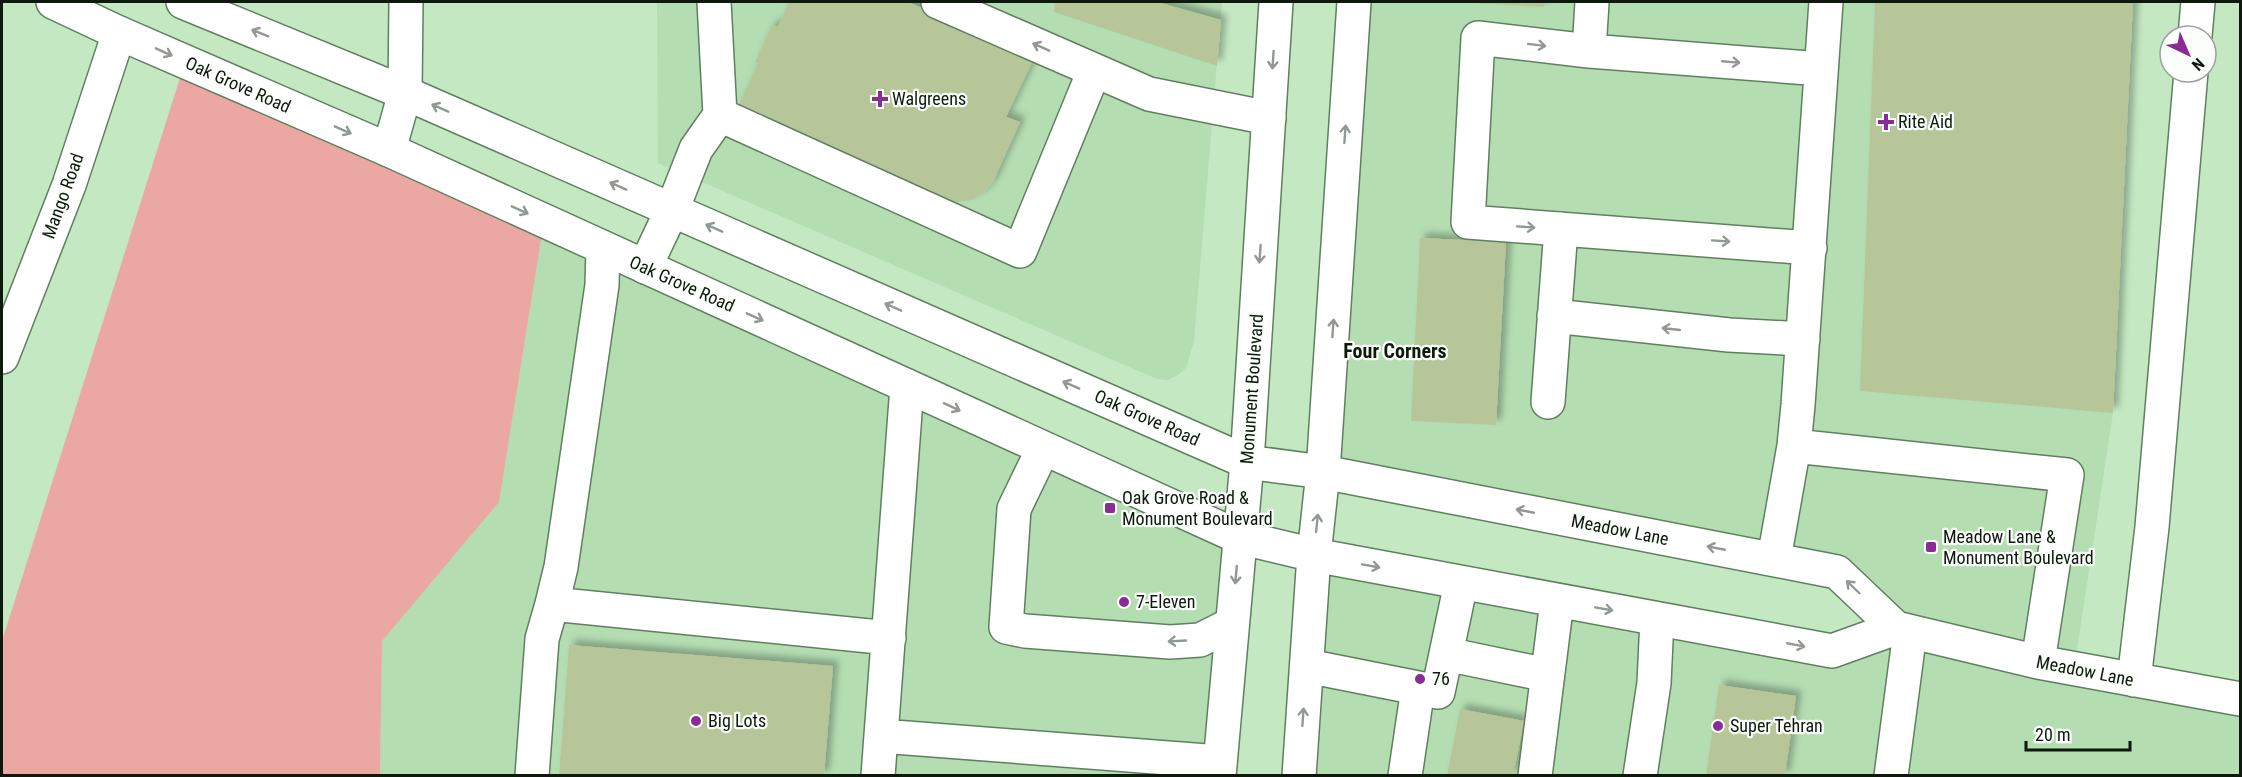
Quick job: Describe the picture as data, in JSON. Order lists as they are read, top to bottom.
{
  "streets": {
    "main road": [
      "Oak Grove Road",
      "Mango Road",
      "Monument Boulevard",
      "Meadow Lane"
    ]
  },
  "crossings": [
    ["Oak Grove Road", "Mango Road"],
    ["Oak Grove Road", "Monument Boulevard"],
    ["Oak Grove Road", "Meadow Lane"]
  ],
  "districts": ["Four Corners"],
  "places": {
    "health": ["Walgreens", "Rite Aid"],
    "transit": ["Oak Grove Road & Monument Boulevard", "Meadow Lane & Monument Boulevard"],
    "other": [
      "7-Eleven",
      "76",
      "Big Lots",
      "Super Tehran"
    ]
  },
  "scale_bar": "20 m",
  "north": "bottom right"
}
